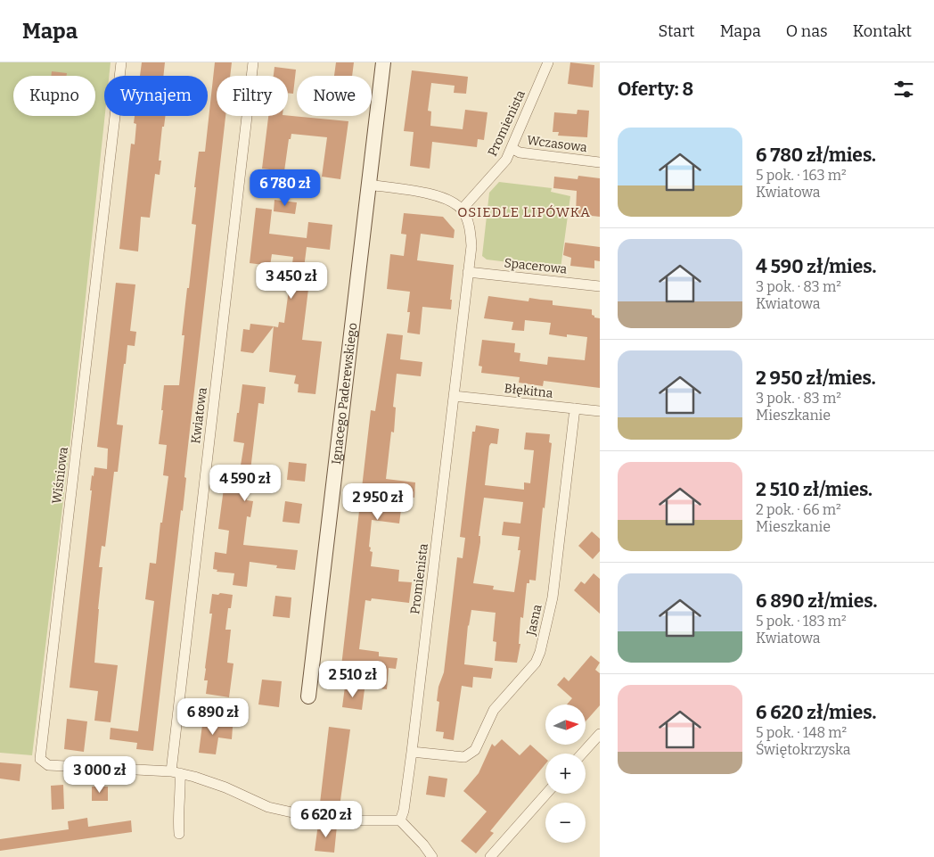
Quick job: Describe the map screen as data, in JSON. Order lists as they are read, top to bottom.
{
  "streets": {
    "street": [
      "Promienista",
      "Wczasowa",
      "Spacerowa",
      "Błękitna",
      "Ignacego Paderewskiego",
      "Kwiatowa",
      "Wiśniowa",
      "Jasna"
    ]
  },
  "crossings": [
    ["Promienista", "Wczasowa"],
    ["Promienista", "Spacerowa"],
    ["Promienista", "Błękitna"],
    ["Promienista", "Jasna"],
    ["Błękitna", "Jasna"],
    ["Kwiatowa", "Wiśniowa"]
  ],
  "districts": ["OSIEDLE LIPÓWKA"],
  "north": "right",
  "page": {
    "header": "Mapa",
    "nav": [
      "Start",
      "Mapa",
      "O nas",
      "Kontakt"
    ],
    "heading": "Oferty: 8",
    "chip": [
      "Kupno",
      "Wynajem",
      "Filtry",
      "Nowe"
    ],
    "list": [
      {
        "name": "6 780 zł/mies.",
        "note": "5 pok. · 163 m² · Kwiatowa"
      },
      {
        "name": "4 590 zł/mies.",
        "note": "3 pok. · 83 m² · Kwiatowa"
      },
      {
        "name": "2 950 zł/mies.",
        "note": "3 pok. · 83 m² · Mieszkanie"
      },
      {
        "name": "2 510 zł/mies.",
        "note": "2 pok. · 66 m² · Mieszkanie"
      },
      {
        "name": "6 890 zł/mies.",
        "note": "5 pok. · 183 m² · Kwiatowa"
      },
      {
        "name": "6 620 zł/mies.",
        "note": "5 pok. · 148 m² · Świętokrzyska"
      }
    ],
    "price": [
      "6 780 zł",
      "3 450 zł",
      "4 590 zł",
      "2 950 zł",
      "2 510 zł",
      "6 890 zł",
      "3 000 zł",
      "6 620 zł"
    ],
    "map_buttons": ["+", "−"]
  }
}
